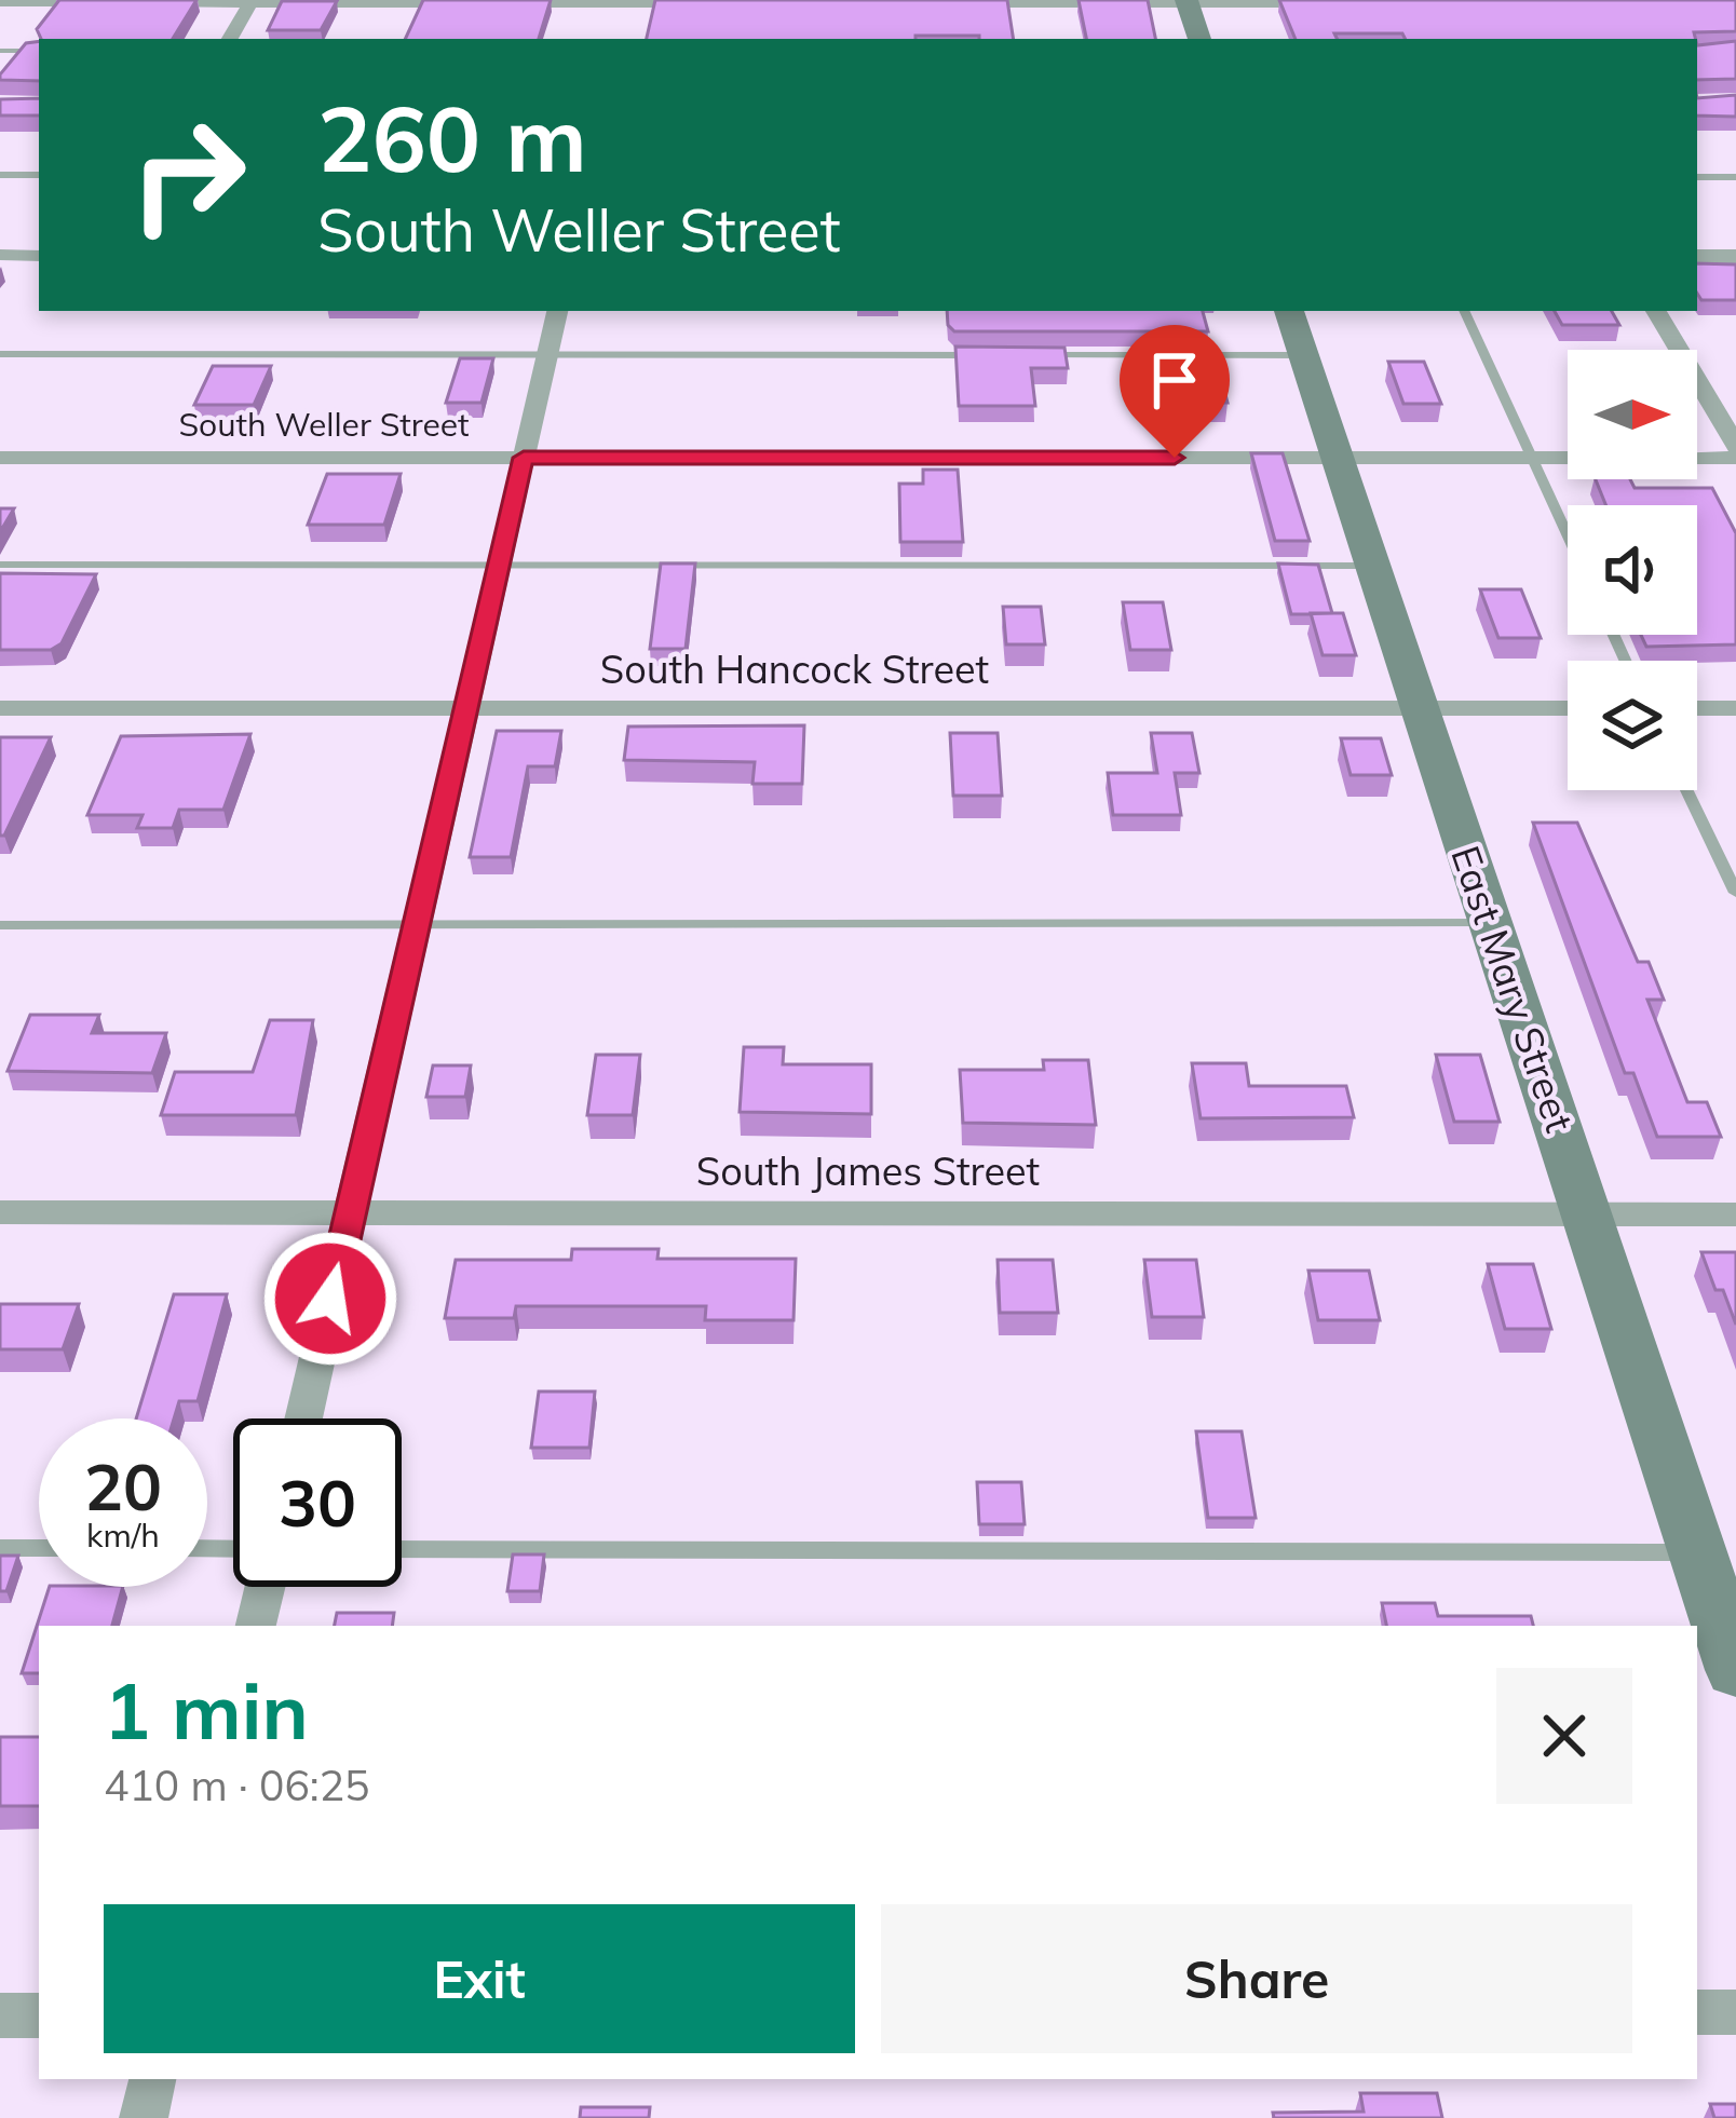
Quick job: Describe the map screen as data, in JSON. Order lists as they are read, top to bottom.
{
  "streets": {
    "main road": ["East Mary Street"],
    "street": ["South Weller Street", "South Hancock Street", "South James Street"]
  },
  "crossings": [
    ["South Weller Street", "East Mary Street"],
    ["South Hancock Street", "East Mary Street"],
    ["East Mary Street", "South James Street"]
  ],
  "north": "right",
  "page": {
    "turn": ["260 m", "South Weller Street"],
    "speed": "20 km/h",
    "limit": "30",
    "heading": ["1 min", "410 m · 06:25"],
    "buttons": ["Exit", "Share"]
  }
}
